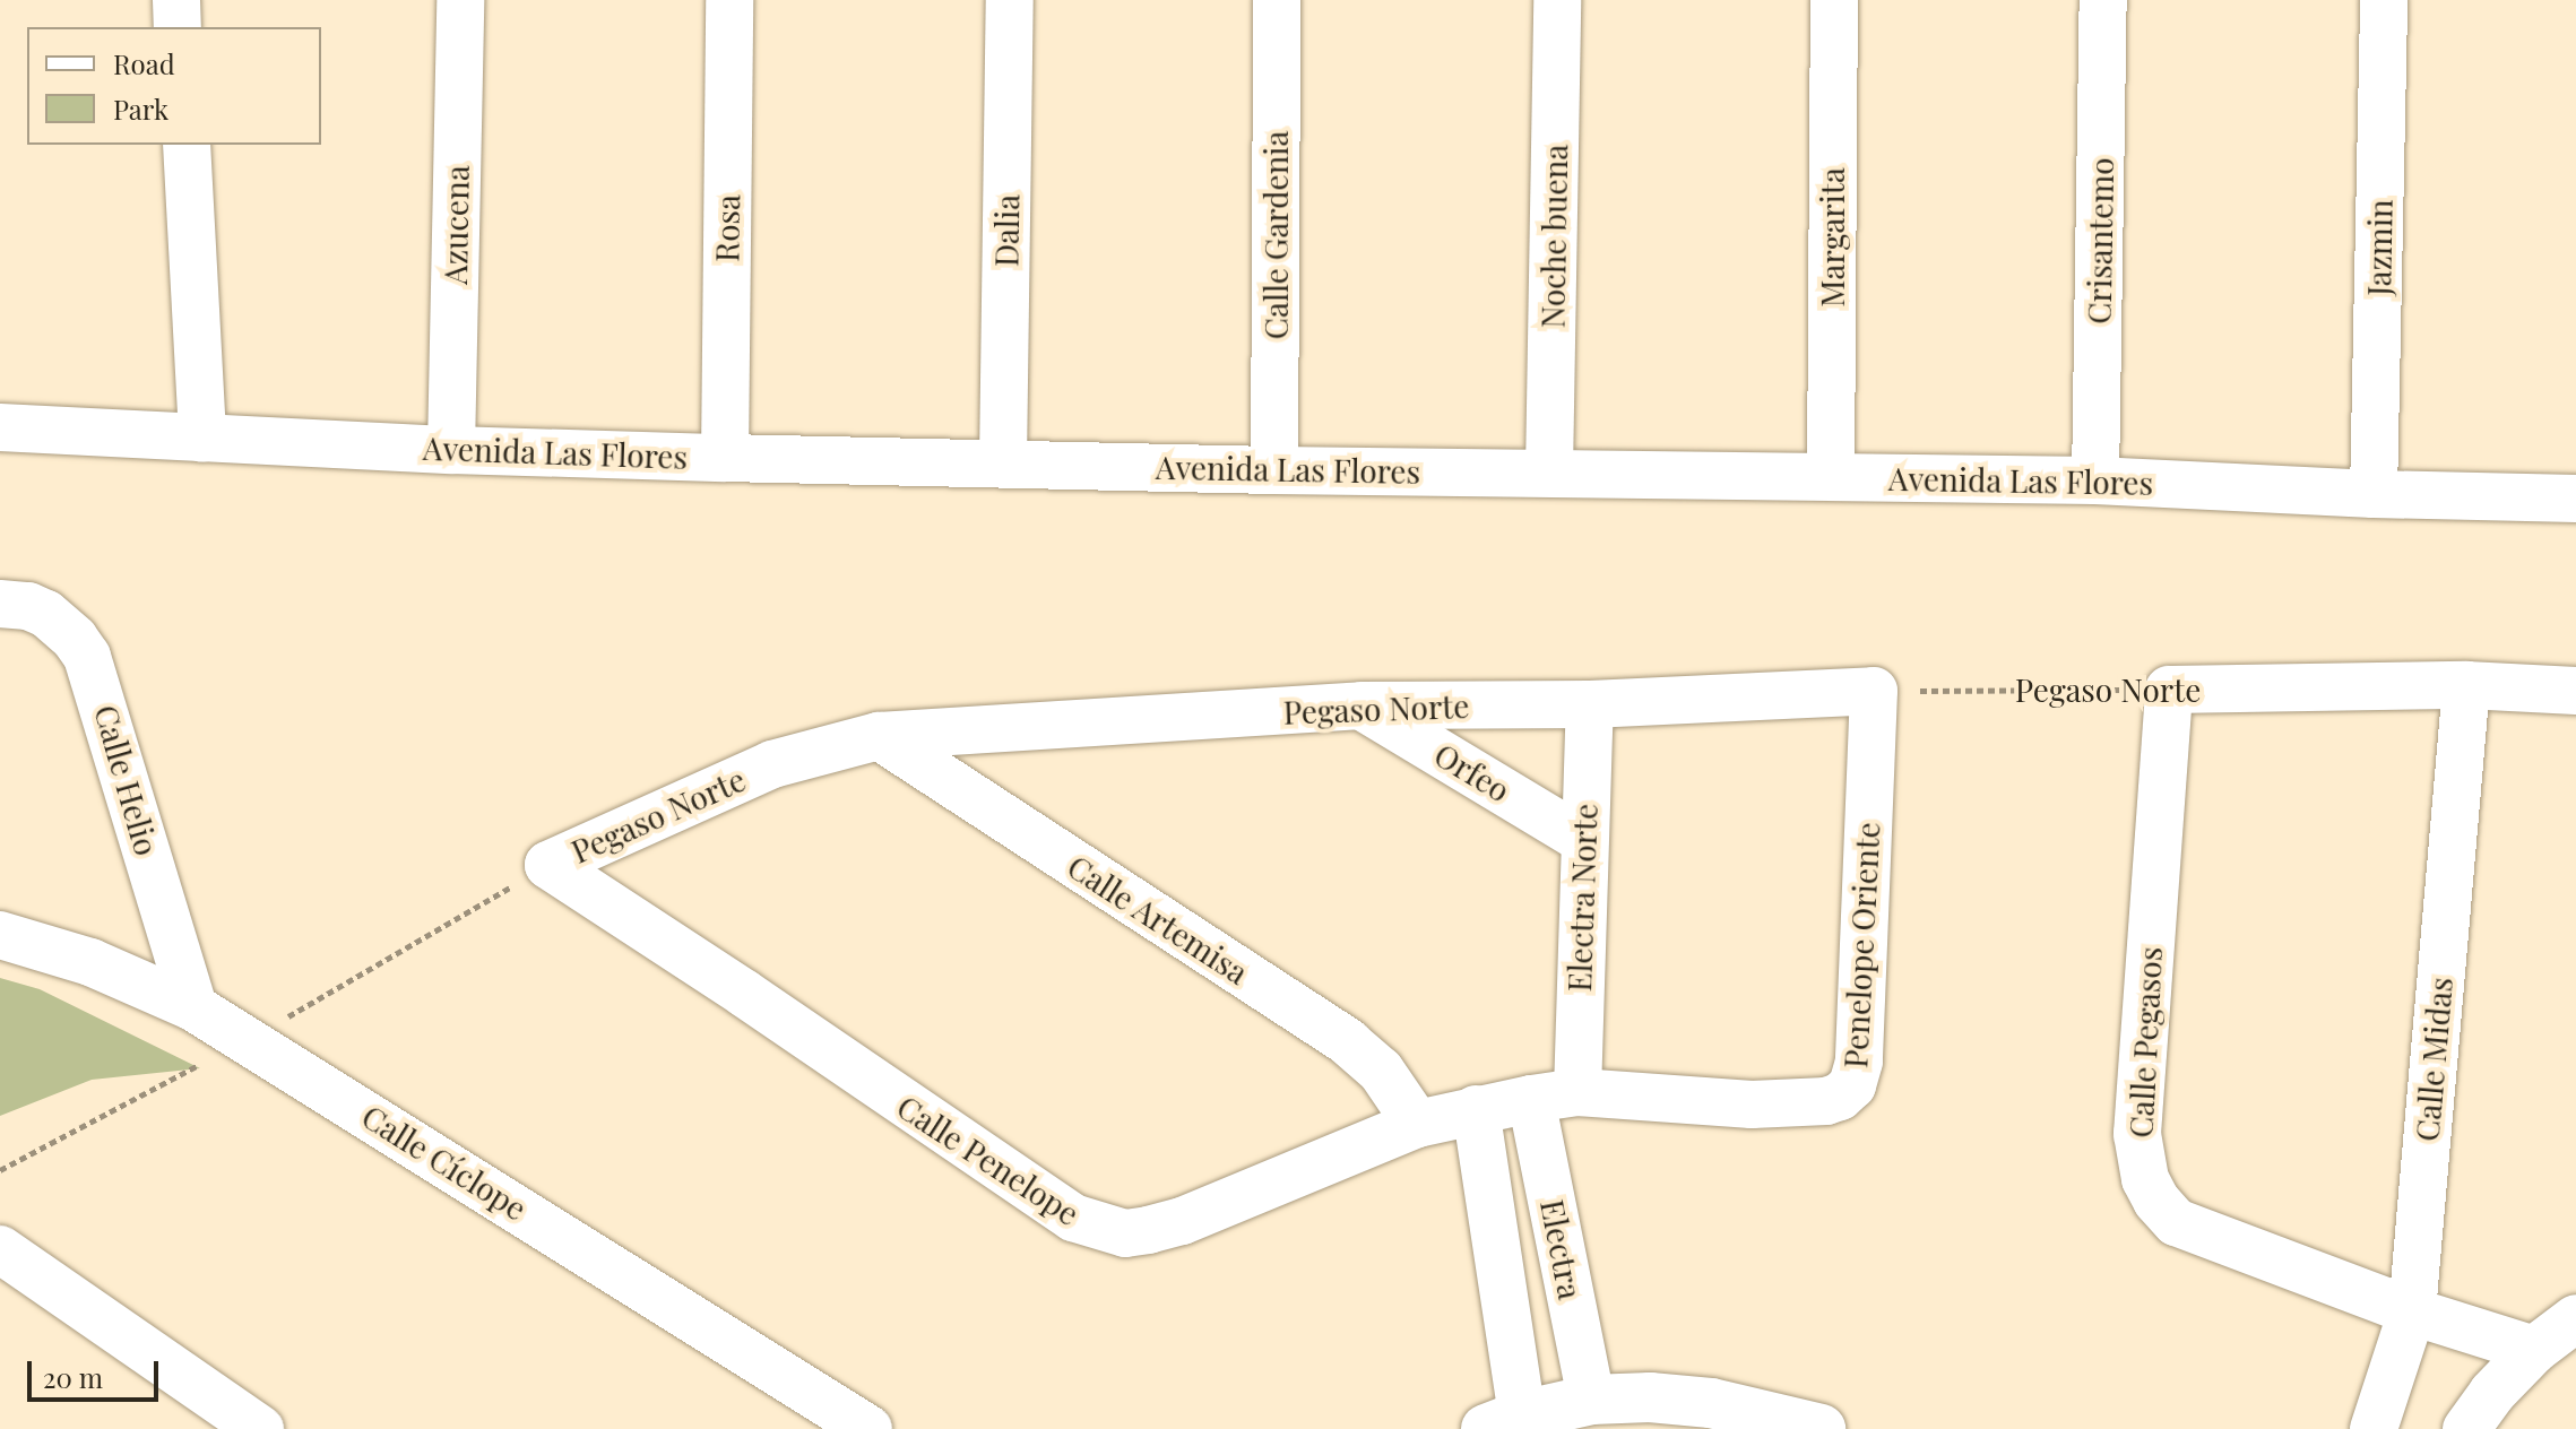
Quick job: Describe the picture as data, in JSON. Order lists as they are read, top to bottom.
{
  "streets": {
    "street": [
      "Azucena",
      "Rosa",
      "Dalia",
      "Calle Gardenia",
      "Noche buena",
      "Margarita",
      "Crisantemo",
      "Jazmin",
      "Avenida Las Flores",
      "Pegaso Norte",
      "Orfeo",
      "Calle Helio",
      "Electra Norte",
      "Calle Artemisa",
      "Penelope Oriente",
      "Calle Pegasos",
      "Calle Midas",
      "Calle Penelope",
      "Calle Cíclope",
      "Electra"
    ]
  },
  "crossings": [
    ["Azucena", "Avenida Las Flores"],
    ["Rosa", "Avenida Las Flores"],
    ["Dalia", "Avenida Las Flores"],
    ["Calle Gardenia", "Avenida Las Flores"],
    ["Noche buena", "Avenida Las Flores"],
    ["Margarita", "Avenida Las Flores"],
    ["Crisantemo", "Avenida Las Flores"],
    ["Jazmin", "Avenida Las Flores"],
    ["Pegaso Norte", "Orfeo"],
    ["Pegaso Norte", "Electra Norte"],
    ["Pegaso Norte", "Calle Artemisa"],
    ["Pegaso Norte", "Penelope Oriente"],
    ["Pegaso Norte", "Calle Pegasos"],
    ["Pegaso Norte", "Calle Midas"],
    ["Pegaso Norte", "Calle Penelope"],
    ["Pegaso Norte", "Calle Cíclope"],
    ["Orfeo", "Electra Norte"],
    ["Calle Helio", "Calle Cíclope"],
    ["Electra Norte", "Penelope Oriente"],
    ["Electra Norte", "Electra"],
    ["Calle Artemisa", "Calle Penelope"],
    ["Penelope Oriente", "Calle Penelope"],
    ["Penelope Oriente", "Electra"],
    ["Calle Pegasos", "Calle Midas"]
  ],
  "legend": ["Road", "Park"],
  "scale_bar": "20 m"
}
